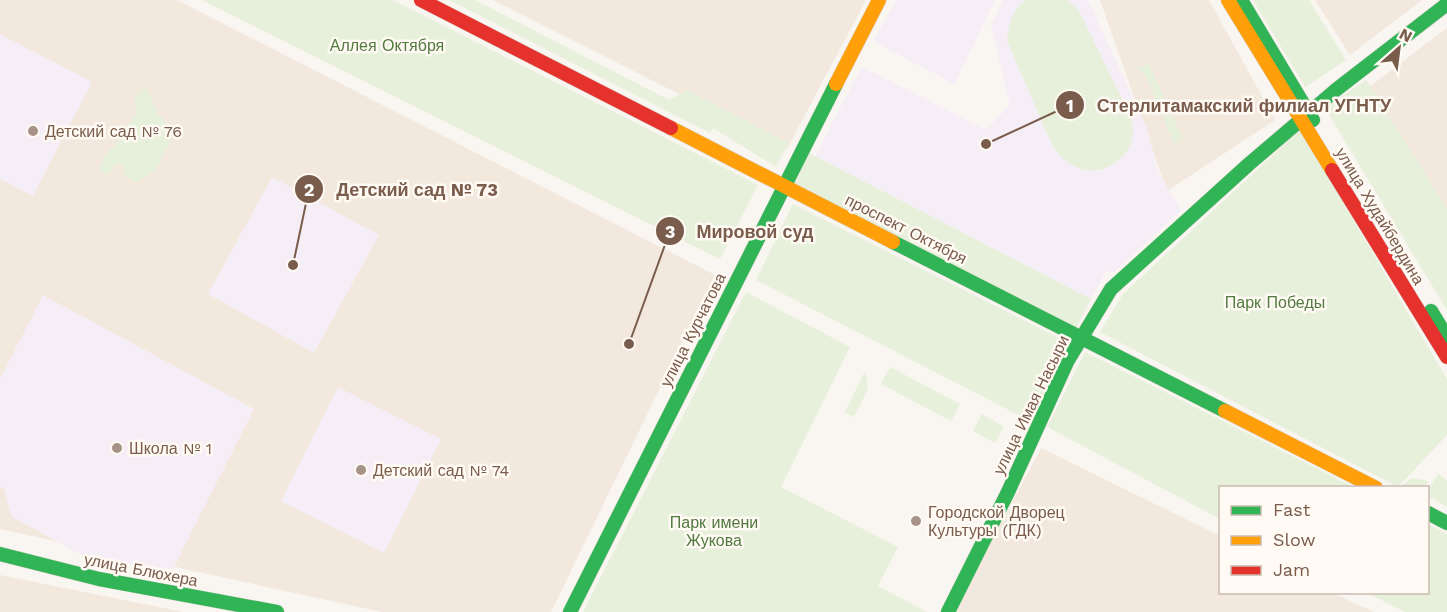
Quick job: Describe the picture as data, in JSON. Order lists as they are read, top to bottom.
{
  "streets": {
    "main road": [
      "улица Худайбердина",
      "проспект Октября",
      "улица Курчатова",
      "улица Имая Насыри",
      "улица Блюхера"
    ]
  },
  "crossings": [
    ["улица Худайбердина", "улица Имая Насыри"],
    ["проспект Октября", "улица Курчатова"],
    ["проспект Октября", "улица Имая Насыри"]
  ],
  "parks": ["Аллея Октября", "Парк Победы", "Парк имени Жукова"],
  "places": [
    "Детский сад № 76",
    "Стерлитамакский филиал УГНТУ",
    "Детский сад № 73",
    "Мировой суд",
    "Школа № 1",
    "Детский сад № 74",
    "Городской Дворец Культуры (ГДК)"
  ],
  "legend": ["Fast", "Slow", "Jam"],
  "north": "top right"
}
